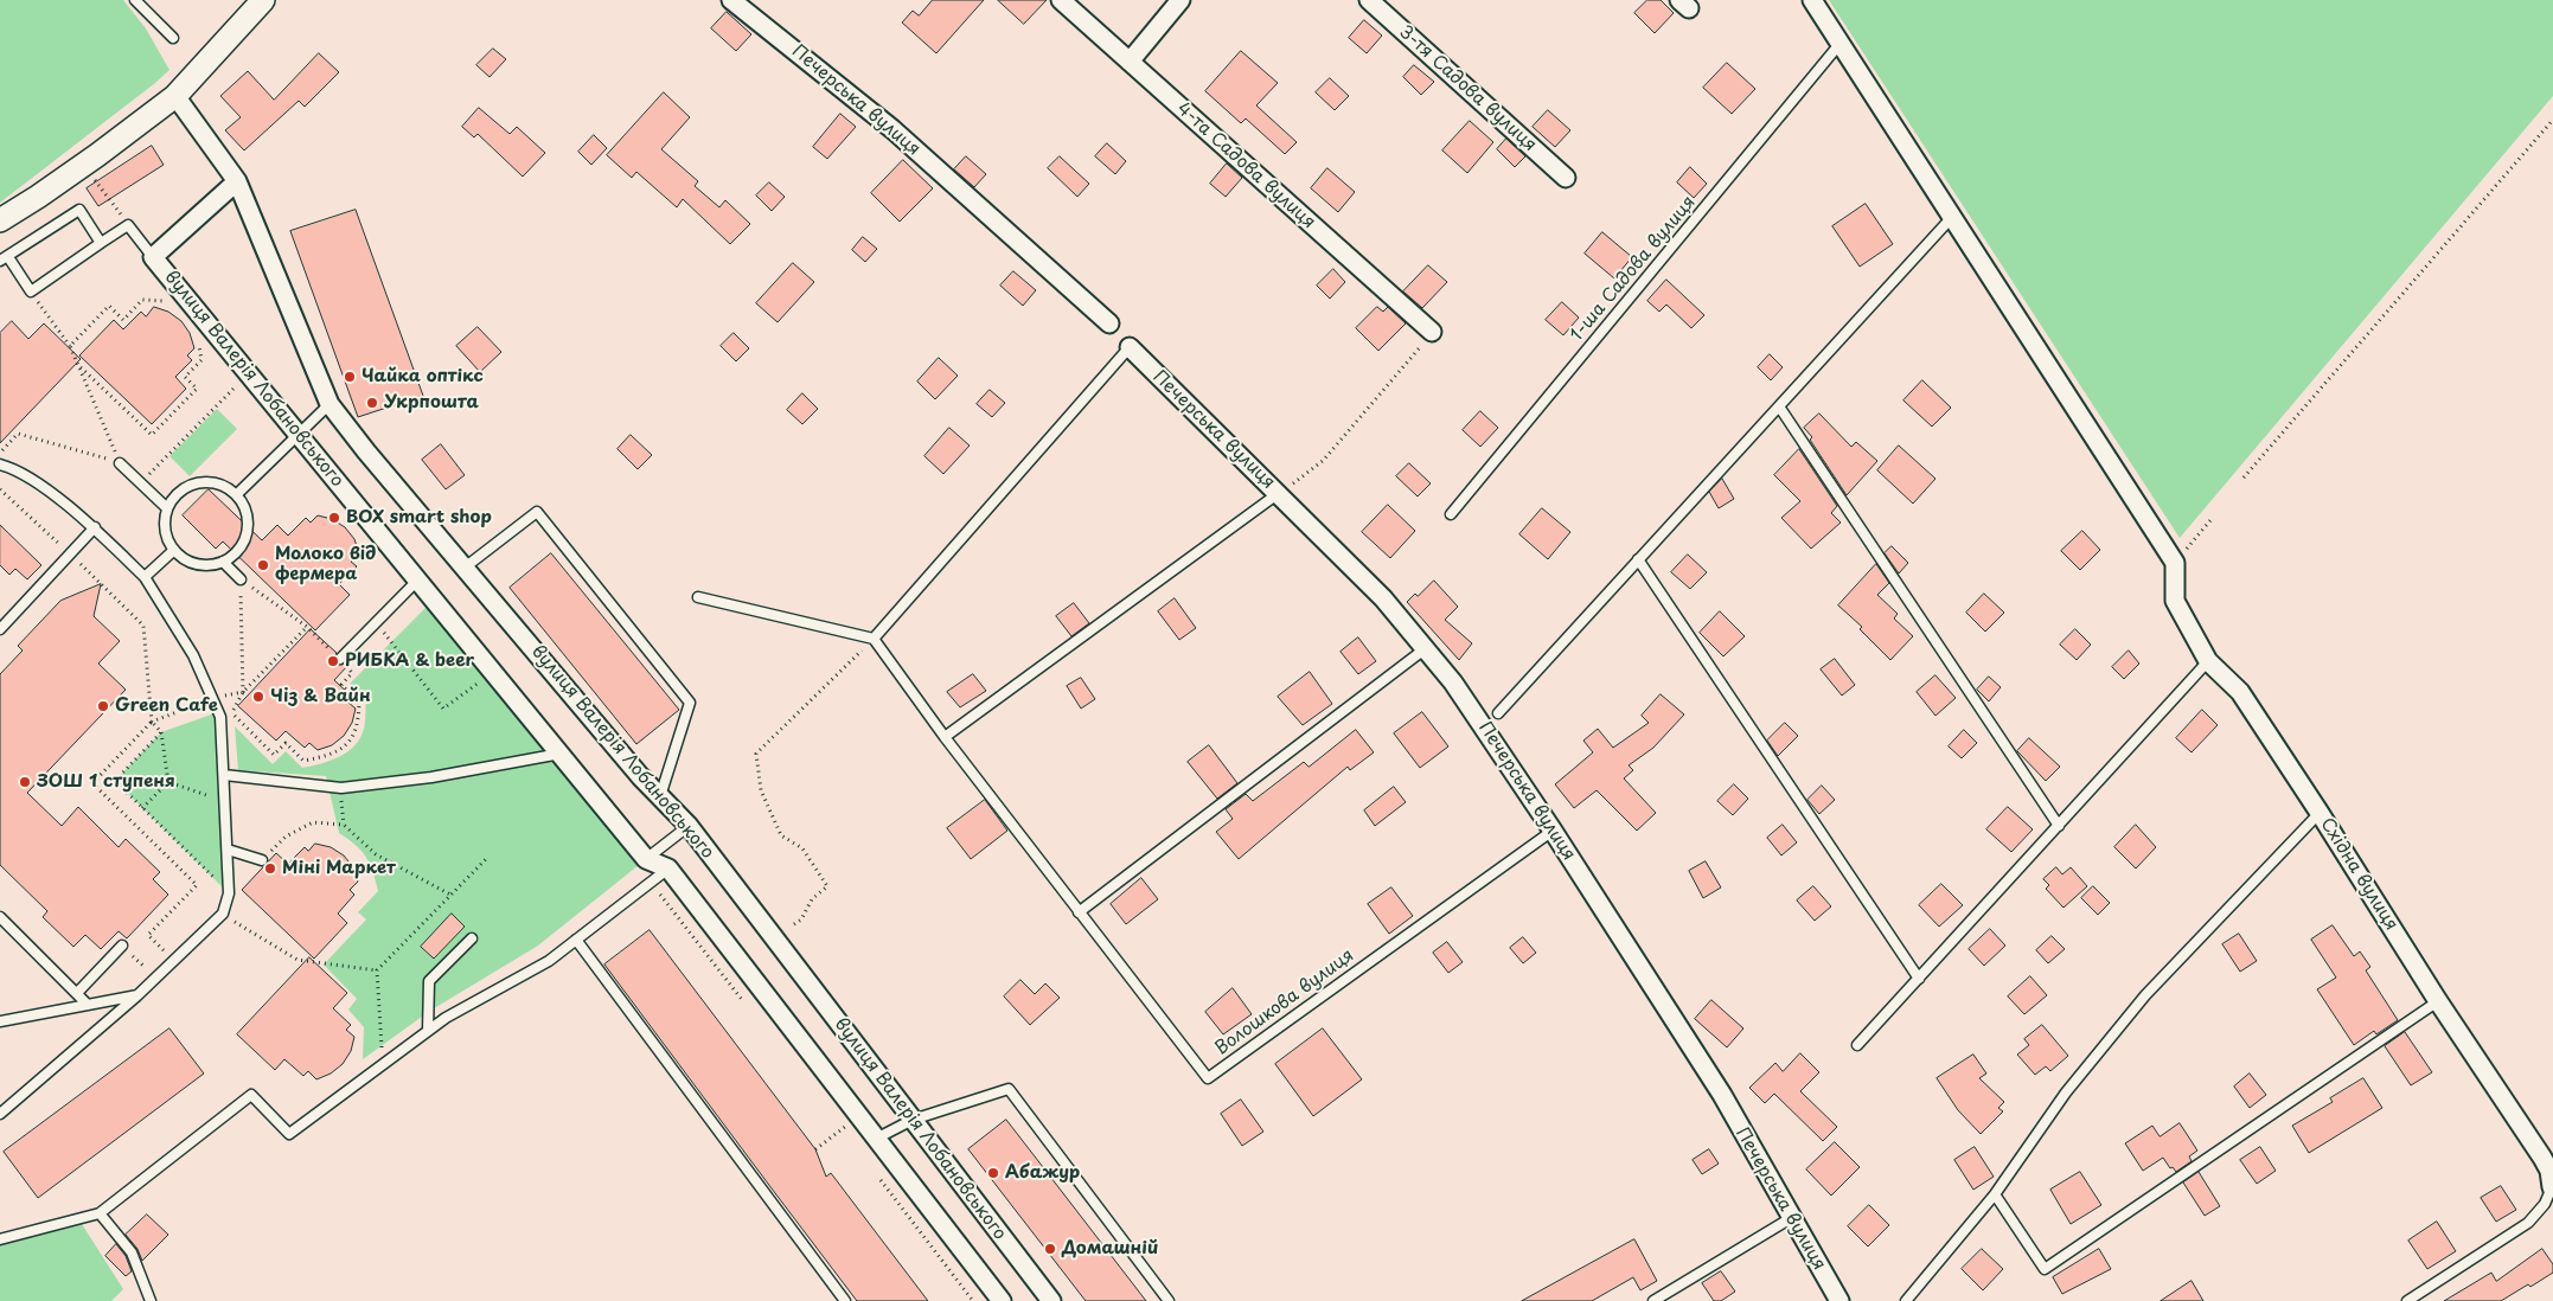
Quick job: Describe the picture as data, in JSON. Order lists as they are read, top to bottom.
{
  "streets": {
    "street": [
      "3-тя Садова вулиця",
      "Печерська вулиця",
      "4-та Садова вулиця",
      "вулиця Валерія Лобановського",
      "Східна вулиця"
    ],
    "lane": ["1-ша Садова вулиця", "Волошкова вулиця"]
  },
  "crossings": [
    ["Печерська вулиця", "Волошкова вулиця"]
  ],
  "places": [
    "Чайка оптікс",
    "Укрпошта",
    "BOX smart shop",
    "Молоко від фермера",
    "РИБКА & beer",
    "Чіз & Вайн",
    "Green Cafe",
    "ЗОШ 1 ступеня",
    "Міні Маркет",
    "Абажур",
    "Домашній"
  ]
}
